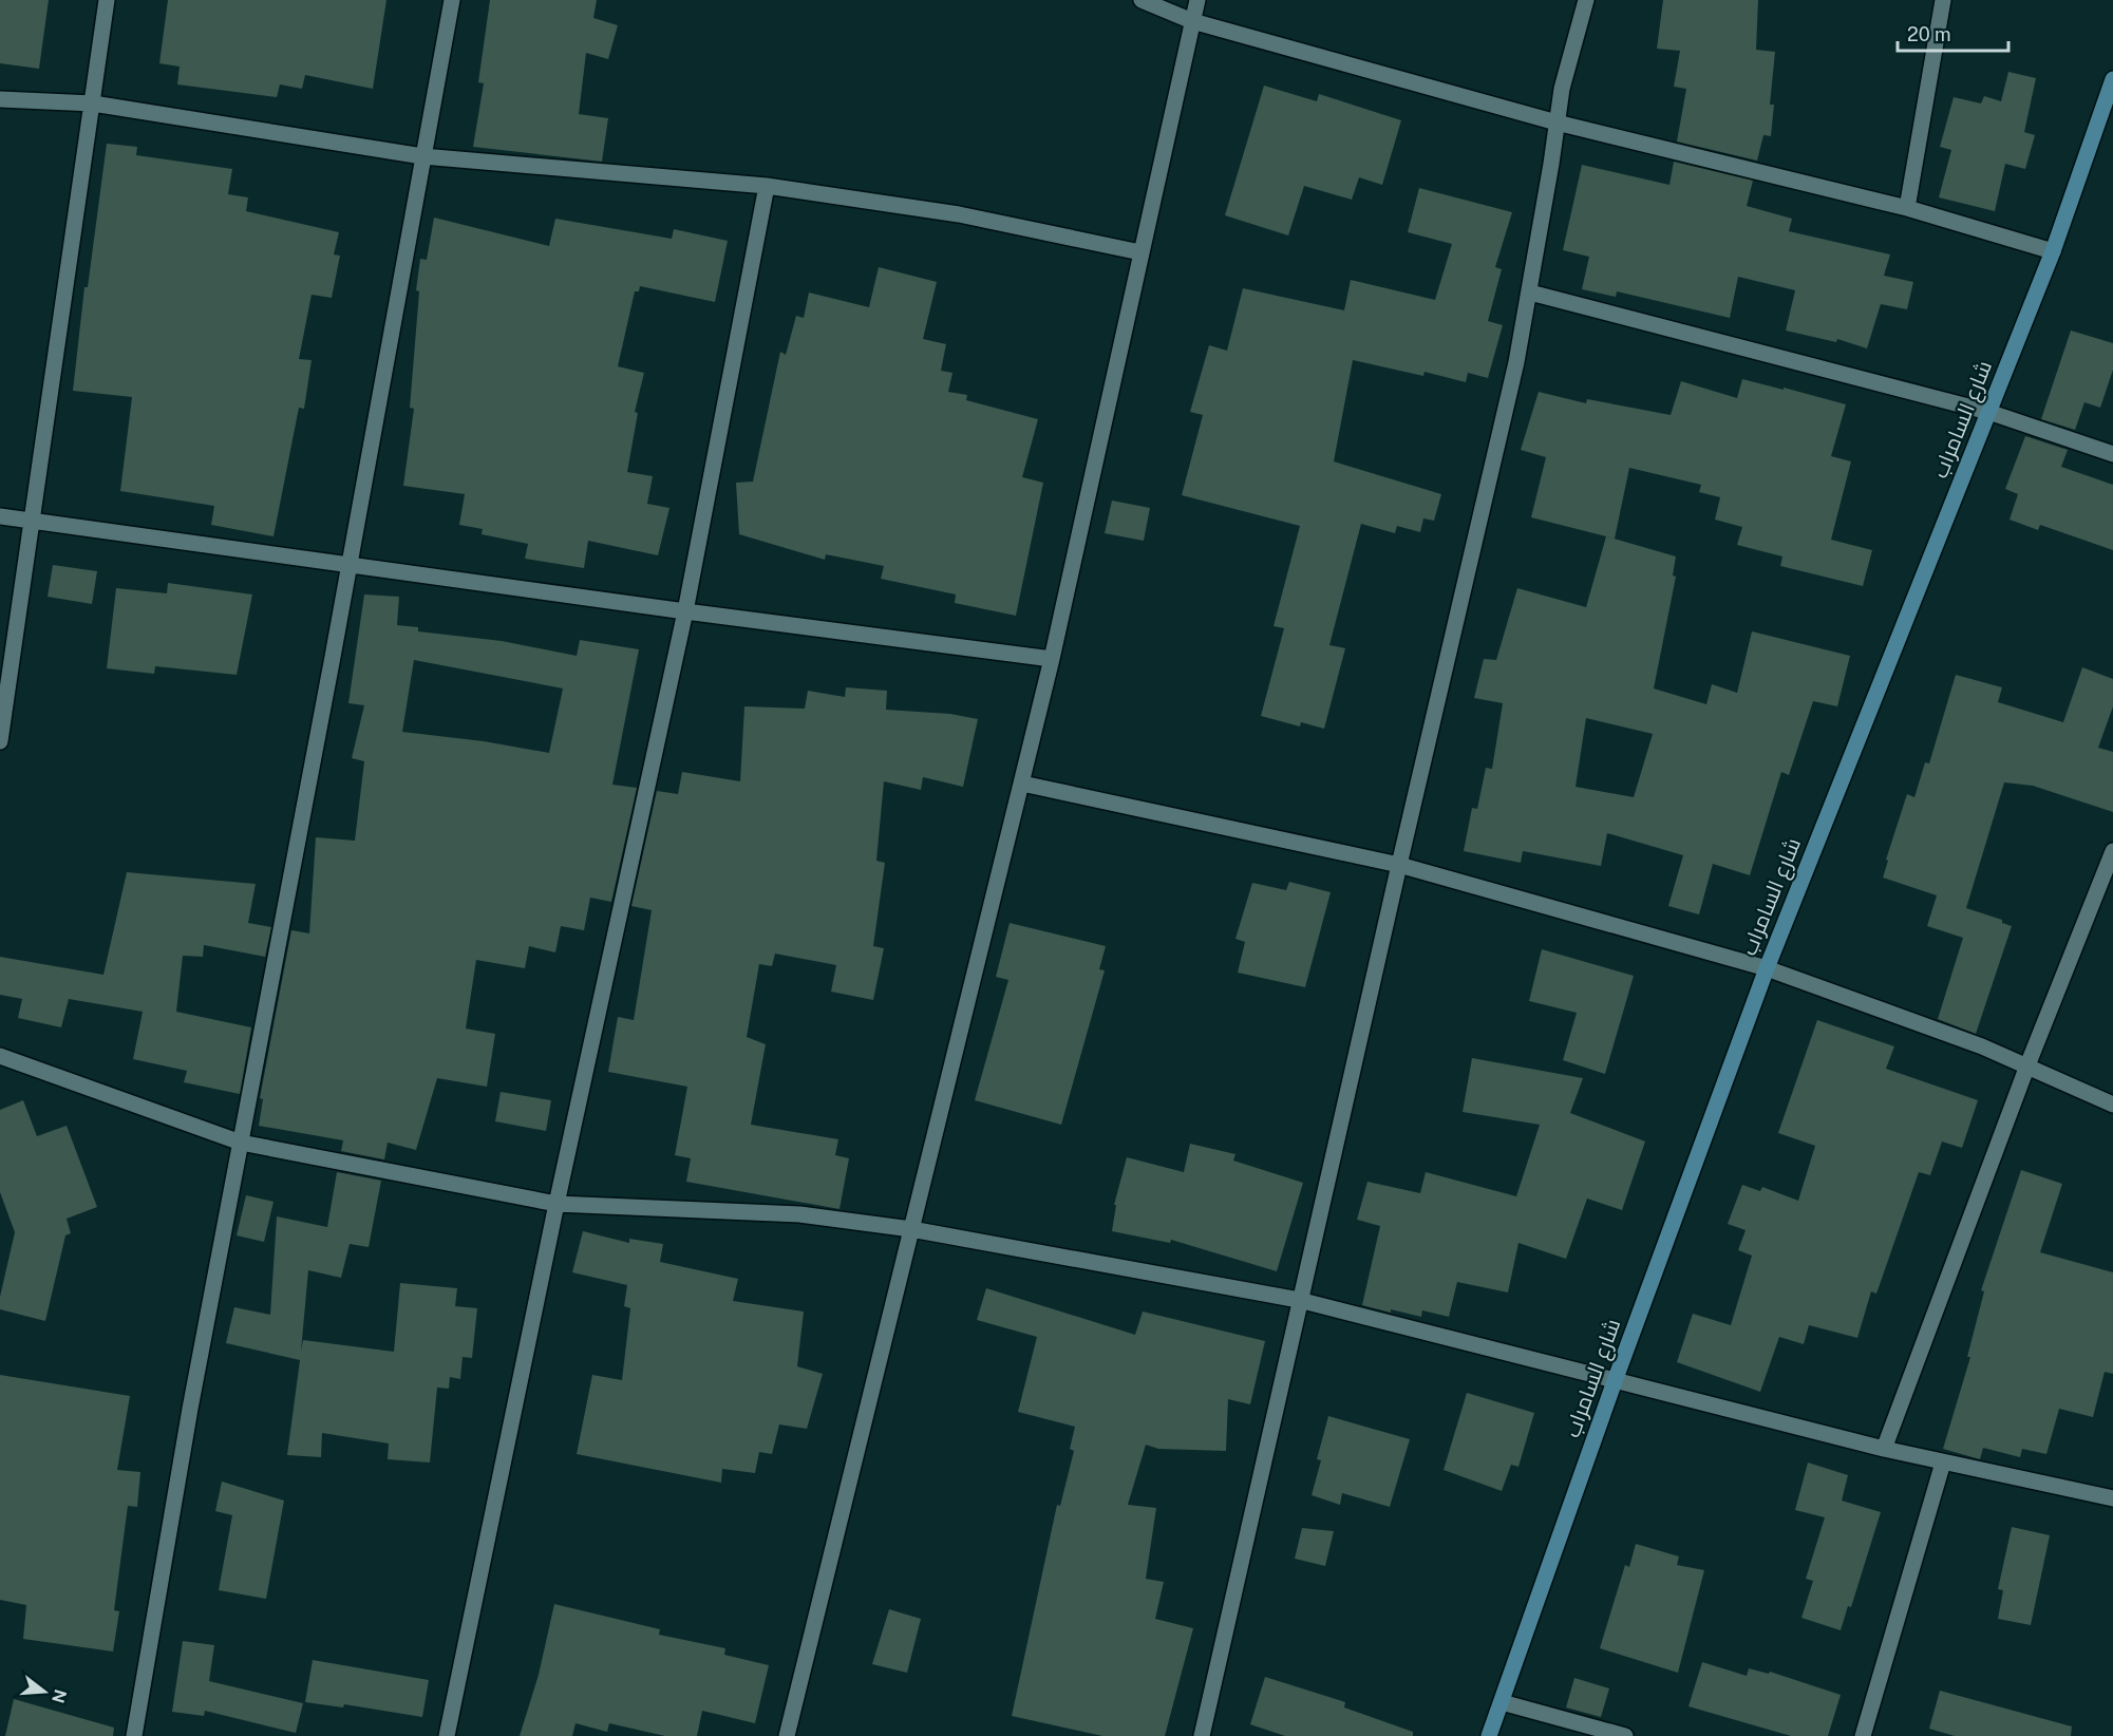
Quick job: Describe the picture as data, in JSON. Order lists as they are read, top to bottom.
{
  "streets": {
    "street": ["شارع السامراب"]
  },
  "scale_bar": "20 m",
  "north": "right"
}
